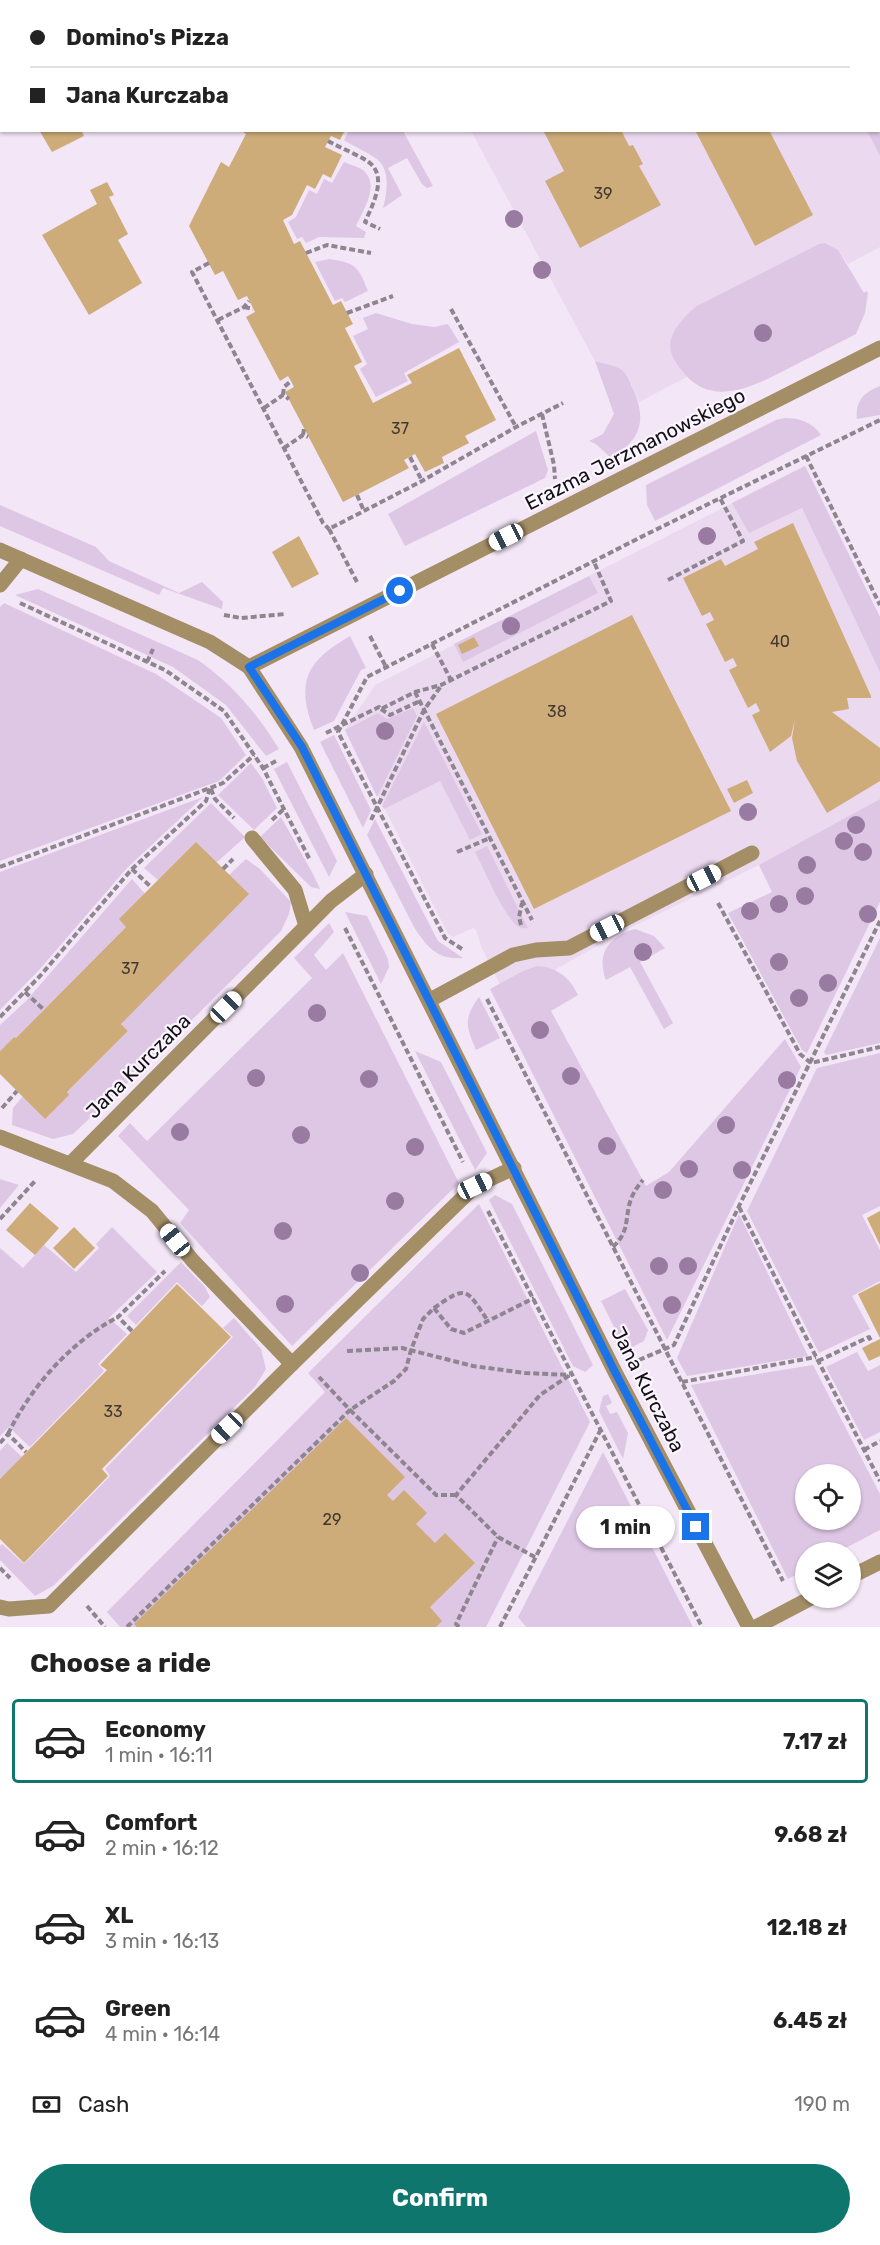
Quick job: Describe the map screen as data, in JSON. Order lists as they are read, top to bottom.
{
  "streets": {
    "street": ["Erazma Jerzmanowskiego", "Jana Kurczaba"]
  },
  "crossings": [
    ["Erazma Jerzmanowskiego", "Jana Kurczaba"]
  ],
  "house_numbers": [
    "39",
    "37",
    "40",
    "38",
    "37",
    "33",
    "29"
  ],
  "page": {
    "banner": ["Domino's Pizza", "Jana Kurczaba"],
    "bubble": "1 min",
    "heading": "Choose a ride",
    "list": [
      {
        "name": "Economy",
        "note": "1 min · 16:11",
        "value": "7.17 zł"
      },
      {
        "name": "Comfort",
        "note": "2 min · 16:12",
        "value": "9.68 zł"
      },
      {
        "name": "XL",
        "note": "3 min · 16:13",
        "value": "12.18 zł"
      },
      {
        "name": "Green",
        "note": "4 min · 16:14",
        "value": "6.45 zł"
      }
    ],
    "pay": ["Cash", "190 m"],
    "buttons": "Confirm"
  }
}
